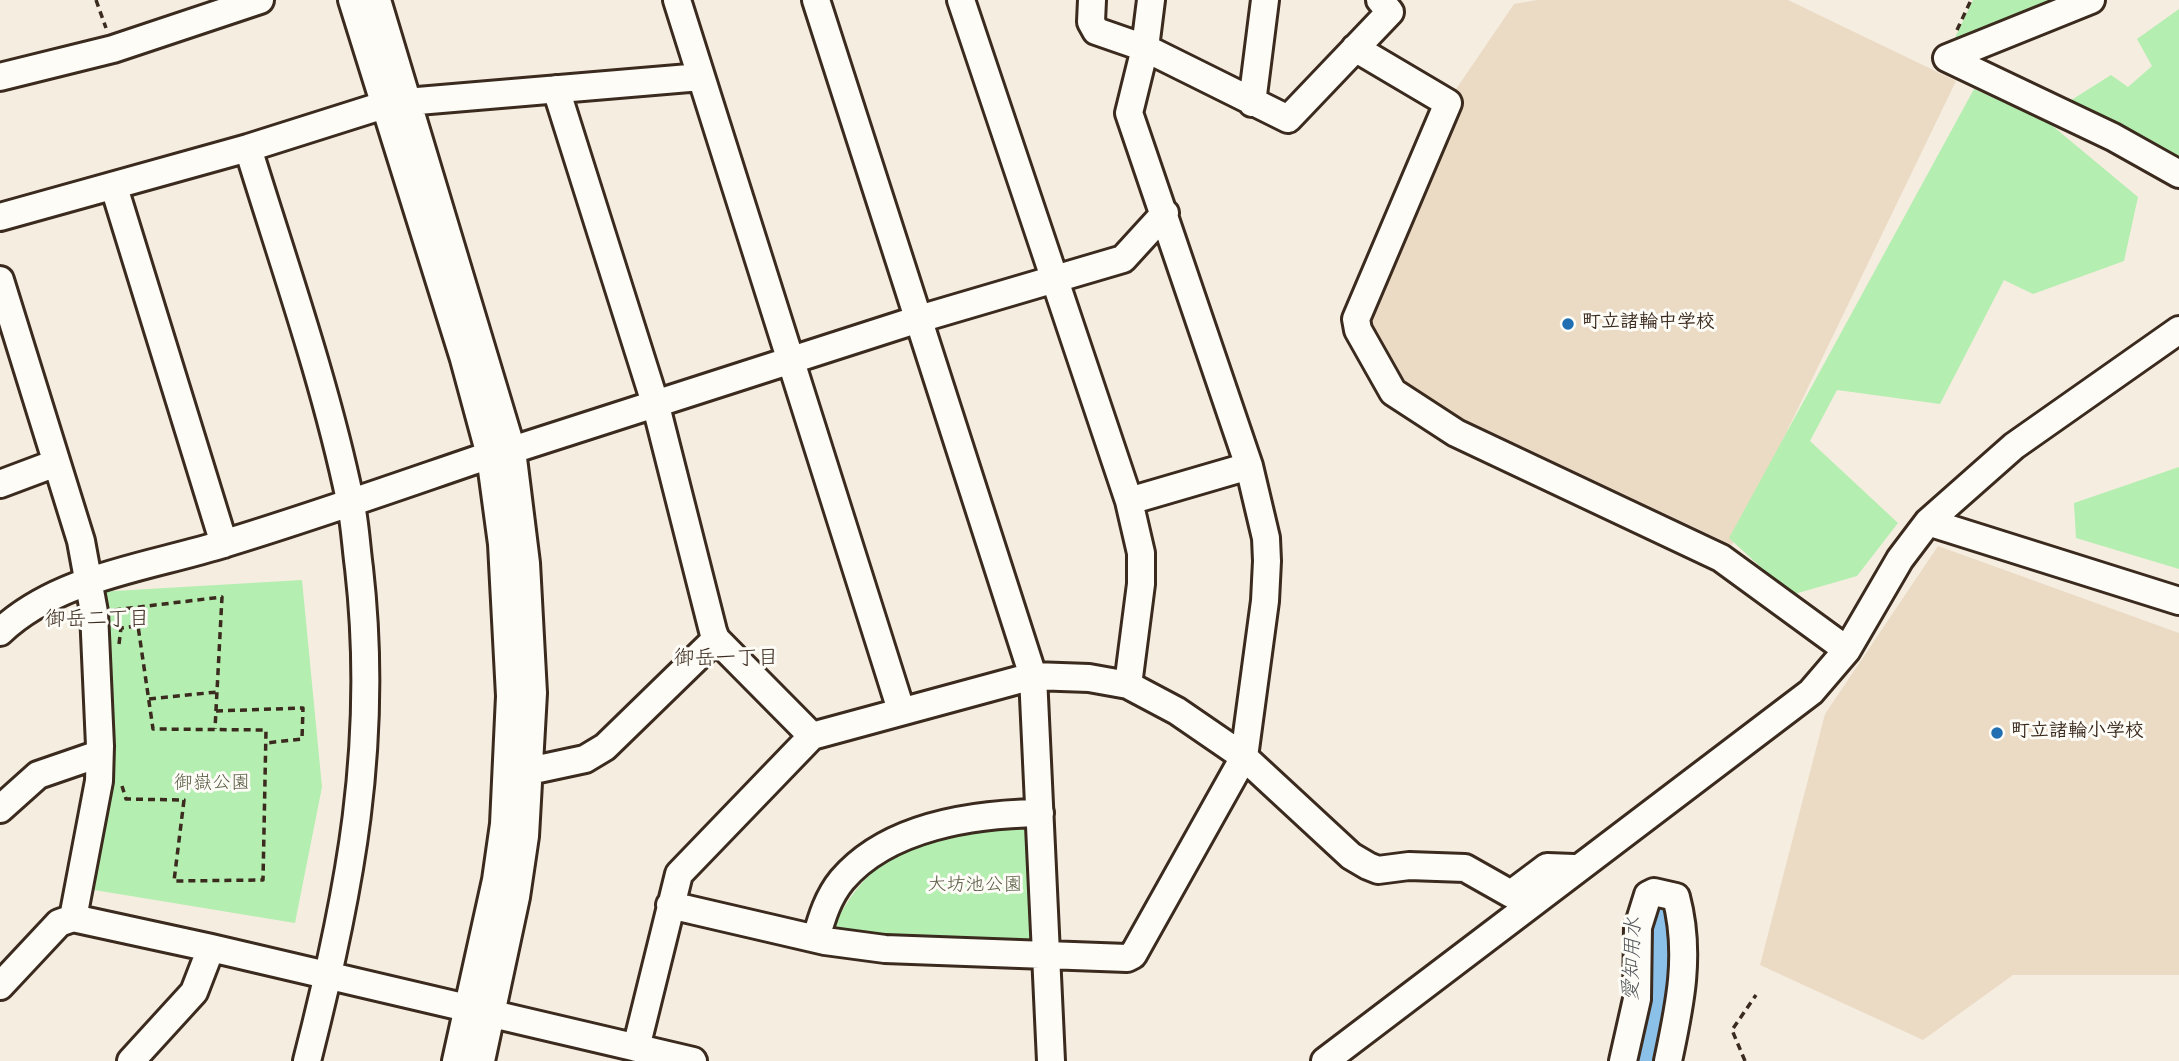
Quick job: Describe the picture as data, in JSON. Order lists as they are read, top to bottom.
{
  "districts": ["御岳二丁目", "御岳一丁目"],
  "water": ["愛知用水"],
  "parks": ["御嶽公園", "大坊池公園"],
  "places": ["町立諸輪中学校", "町立諸輪小学校"]
}
